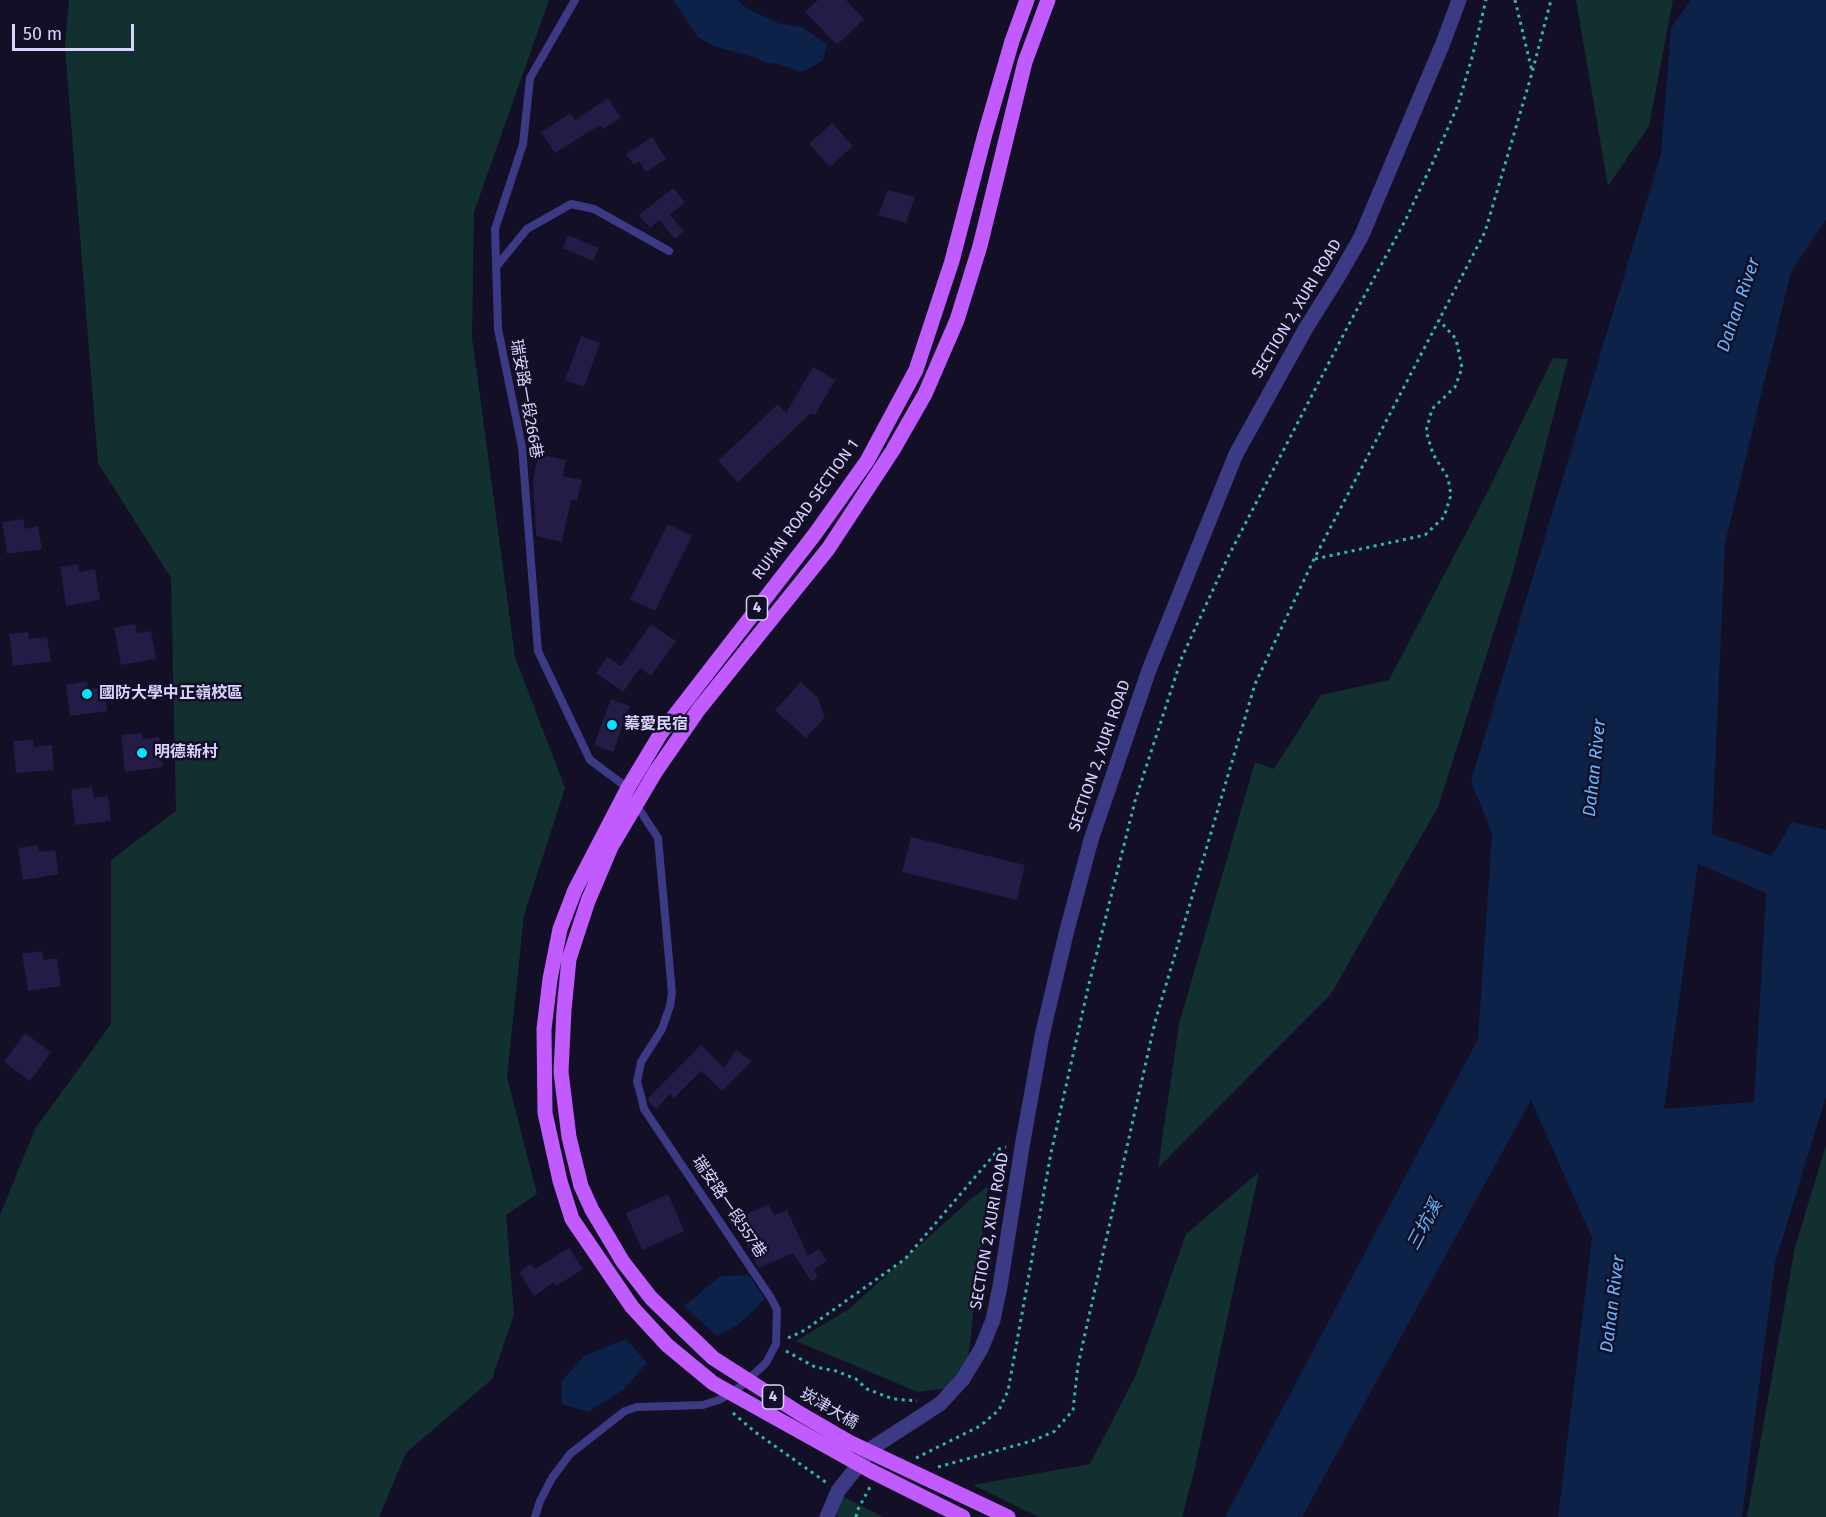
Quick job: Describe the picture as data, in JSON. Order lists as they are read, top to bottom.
{
  "streets": {
    "main road": ["RUI'AN ROAD SECTION 1", "4", "崁津大橋"],
    "street": ["SECTION 2, XURI ROAD"],
    "lane": ["瑞安路一段266巷", "瑞安路一段557巷"]
  },
  "crossings": [
    ["瑞安路一段266巷", "RUI'AN ROAD SECTION 1"],
    ["瑞安路一段266巷", "瑞安路一段557巷"],
    ["RUI'AN ROAD SECTION 1", "瑞安路一段557巷"],
    ["RUI'AN ROAD SECTION 1", "崁津大橋"],
    ["4", "瑞安路一段557巷"],
    ["4", "崁津大橋"],
    ["瑞安路一段557巷", "崁津大橋"]
  ],
  "water": ["Dahan River", "三坑溪"],
  "places": ["國防大學中正嶺校區", "蓁愛民宿", "明德新村"],
  "scale_bar": "50 m"
}
